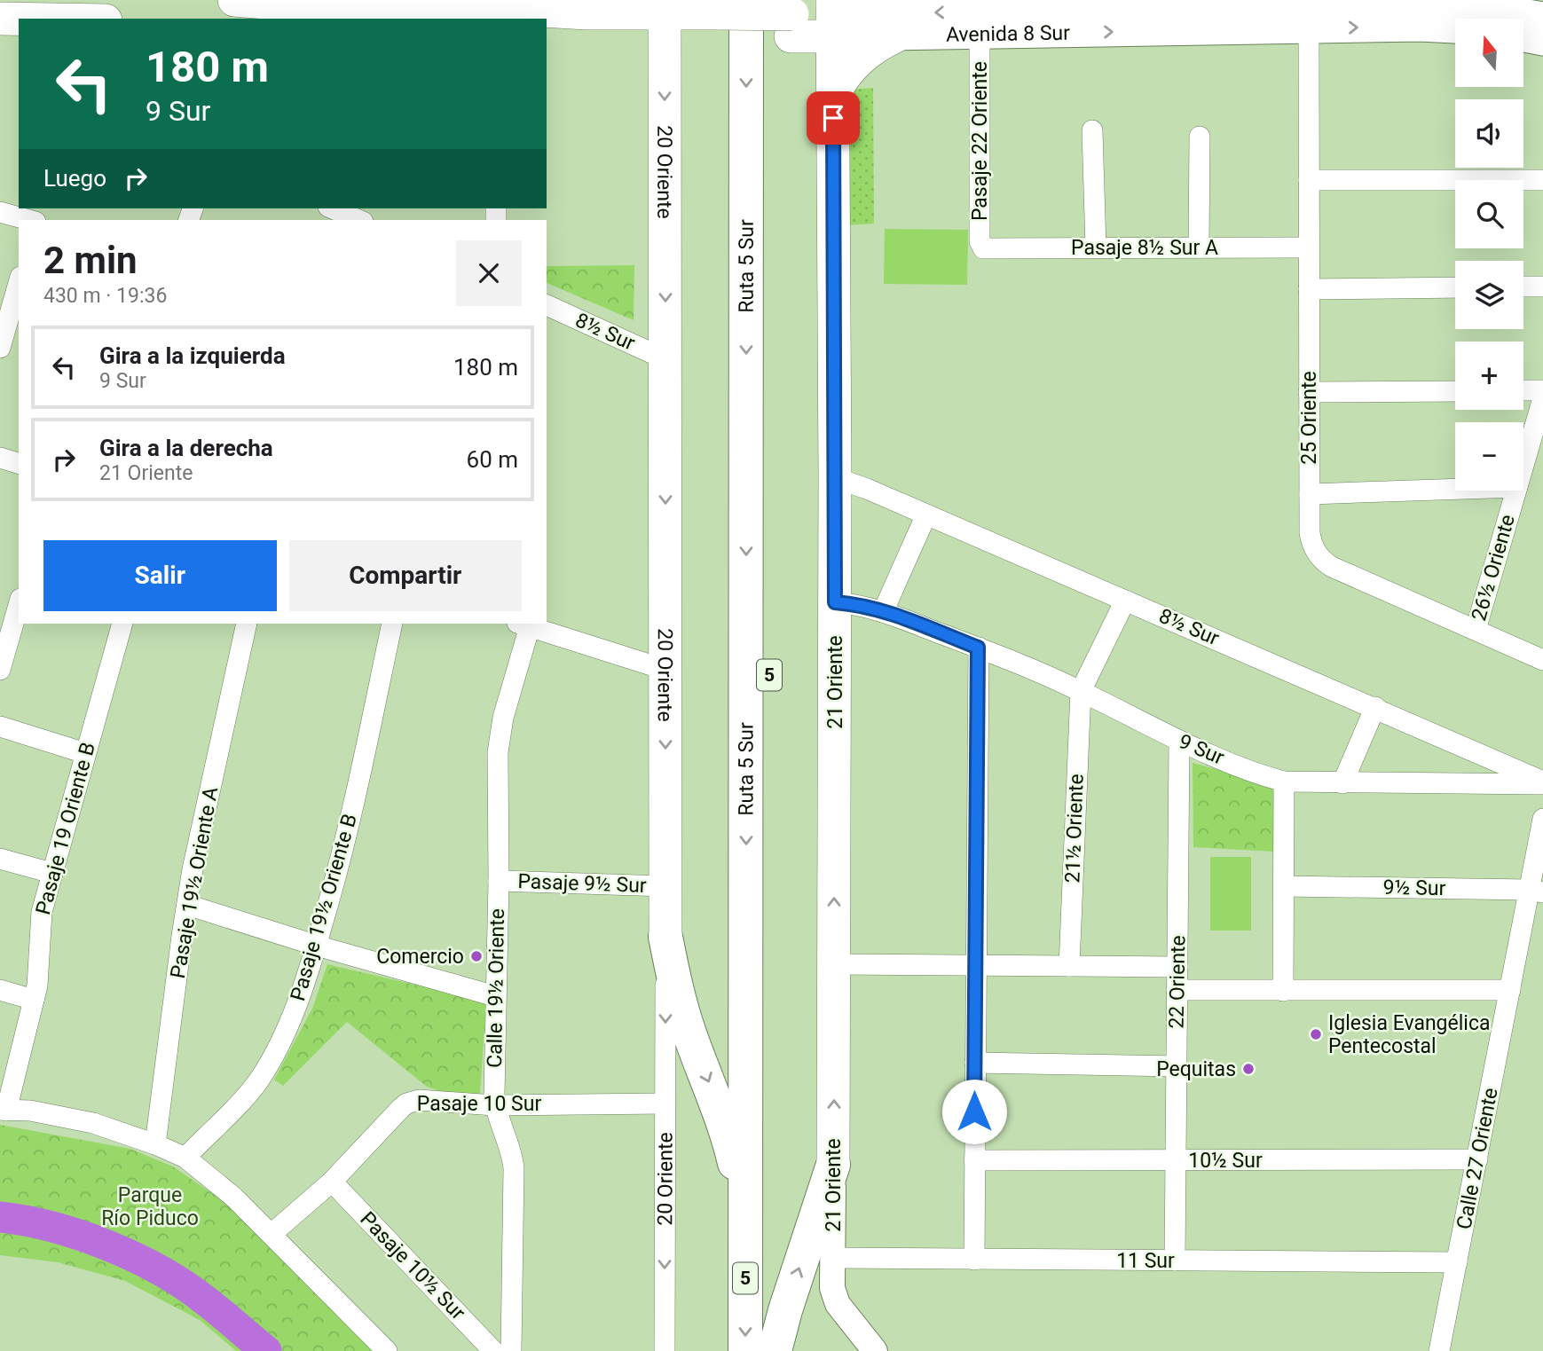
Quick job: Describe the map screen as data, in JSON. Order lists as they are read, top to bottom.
{
  "streets": {
    "highway": ["Ruta 5 Sur", "5"],
    "main road": ["Avenida 8 Sur", "20 Oriente", "21 Oriente"],
    "street": [
      "Pasaje 22 Oriente",
      "Pasaje 8½ Sur A",
      "8½ Sur",
      "25 Oriente",
      "26½ Oriente",
      "9 Sur",
      "Pasaje 19 Oriente B",
      "21½ Oriente",
      "Pasaje 19½ Oriente A",
      "Pasaje 9½ Sur",
      "9½ Sur",
      "Pasaje 19½ Oriente B",
      "22 Oriente",
      "Calle 19½ Oriente",
      "Pasaje 10 Sur",
      "Calle 27 Oriente",
      "10½ Sur",
      "11 Sur",
      "Pasaje 10½ Sur"
    ]
  },
  "crossings": [
    ["Avenida 8 Sur", "Pasaje 22 Oriente"],
    ["Avenida 8 Sur", "20 Oriente"],
    ["Avenida 8 Sur", "Ruta 5 Sur"],
    ["Avenida 8 Sur", "25 Oriente"],
    ["Avenida 8 Sur", "21 Oriente"],
    ["Pasaje 22 Oriente", "Pasaje 8½ Sur A"],
    ["20 Oriente", "8½ Sur"],
    ["20 Oriente", "Pasaje 9½ Sur"],
    ["20 Oriente", "Pasaje 10 Sur"],
    ["Pasaje 8½ Sur A", "25 Oriente"],
    ["8½ Sur", "21 Oriente"],
    ["8½ Sur", "9 Sur"],
    ["25 Oriente", "26½ Oriente"],
    ["21 Oriente", "9 Sur"],
    ["21 Oriente", "11 Sur"],
    ["9 Sur", "21½ Oriente"],
    ["9 Sur", "22 Oriente"],
    ["Pasaje 9½ Sur", "Calle 19½ Oriente"],
    ["9½ Sur", "Calle 27 Oriente"],
    ["22 Oriente", "10½ Sur"],
    ["22 Oriente", "11 Sur"],
    ["Calle 19½ Oriente", "Pasaje 10 Sur"],
    ["Pasaje 10 Sur", "Pasaje 10½ Sur"],
    ["Calle 27 Oriente", "10½ Sur"],
    ["Calle 27 Oriente", "11 Sur"]
  ],
  "one_way": ["20 Oriente", "21 Oriente"],
  "parks": ["Parque Río Piduco"],
  "places": ["Comercio", "Iglesia Evangélica Pentecostal", "Pequitas"],
  "north": "top",
  "page": {
    "map_buttons": ["+", "−"],
    "turn": ["180 m", "9 Sur"],
    "then": "Luego",
    "heading": ["2 min", "430 m · 19:36"],
    "list": [
      {
        "name": "Gira a la izquierda",
        "note": "9 Sur",
        "value": "180 m"
      },
      {
        "name": "Gira a la derecha",
        "note": "21 Oriente",
        "value": "60 m"
      }
    ],
    "buttons": ["Salir", "Compartir"]
  }
}
